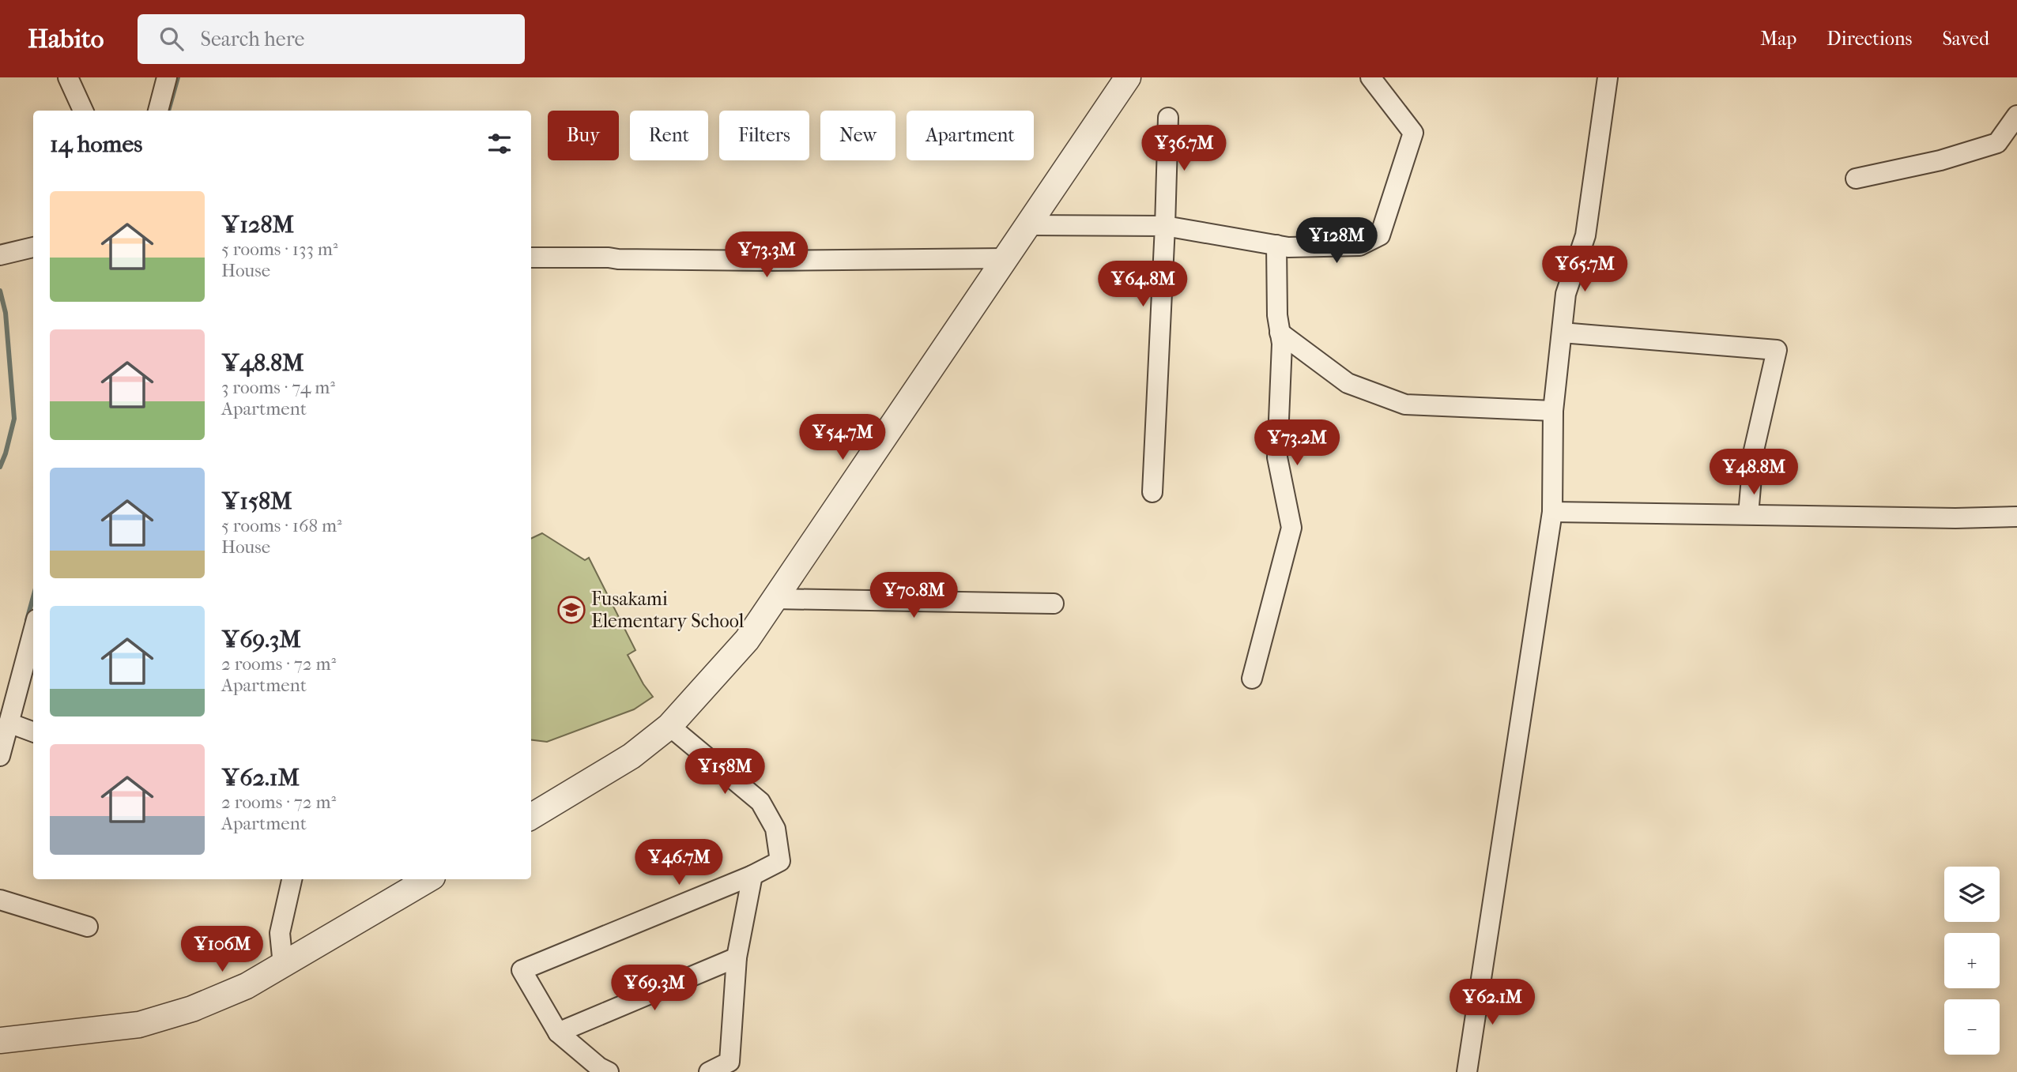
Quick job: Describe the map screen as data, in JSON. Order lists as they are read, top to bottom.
{
  "places": {
    "school or university": ["Fusakami Elementary School"]
  },
  "page": {
    "header": "Habito",
    "search": "Search here",
    "nav": ["Map", "Directions", "Saved"],
    "chip": [
      "Buy",
      "Rent",
      "Filters",
      "New",
      "Apartment"
    ],
    "heading": "14 homes",
    "price": [
      "¥36.7M",
      "¥128M",
      "¥73.3M",
      "¥65.7M",
      "¥64.8M",
      "¥54.7M",
      "¥73.2M",
      "¥48.8M",
      "¥70.8M",
      "¥158M",
      "¥46.7M",
      "¥106M",
      "¥69.3M",
      "¥62.1M"
    ],
    "list": [
      {
        "name": "¥128M",
        "note": "5 rooms · 133 m² · House"
      },
      {
        "name": "¥48.8M",
        "note": "3 rooms · 74 m² · Apartment"
      },
      {
        "name": "¥158M",
        "note": "5 rooms · 168 m² · House"
      },
      {
        "name": "¥69.3M",
        "note": "2 rooms · 72 m² · Apartment"
      },
      {
        "name": "¥62.1M",
        "note": "2 rooms · 72 m² · Apartment"
      }
    ],
    "map_buttons": ["+", "−"]
  }
}
